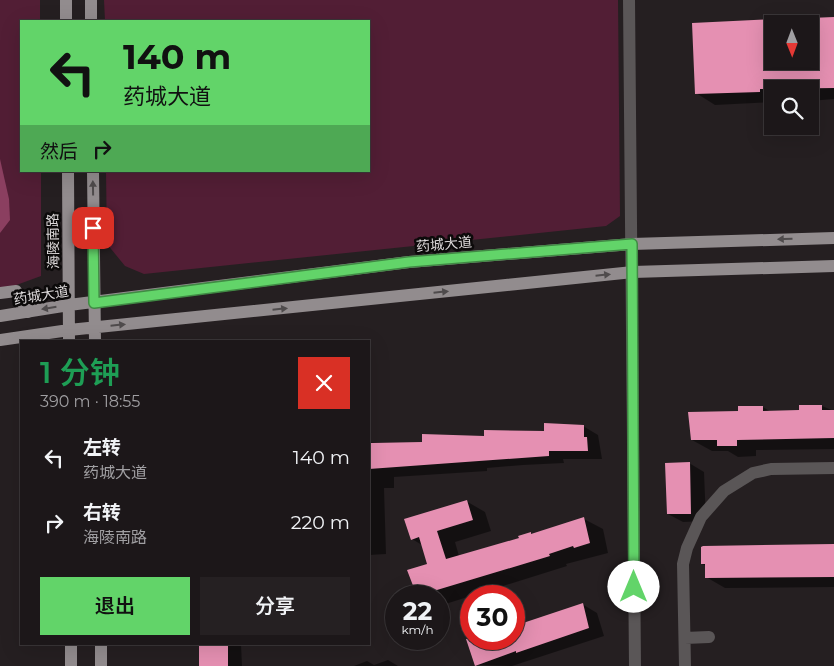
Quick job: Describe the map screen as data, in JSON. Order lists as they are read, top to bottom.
{
  "streets": {
    "main road": ["海陵南路", "药城大道"]
  },
  "crossings": [
    ["海陵南路", "药城大道"]
  ],
  "north": "bottom",
  "page": {
    "turn": ["140 m", "药城大道"],
    "then": "然后",
    "heading": ["1 分钟", "390 m · 18:55"],
    "list": [
      {
        "name": "左转",
        "note": "药城大道",
        "value": "140 m"
      },
      {
        "name": "右转",
        "note": "海陵南路",
        "value": "220 m"
      }
    ],
    "buttons": ["退出", "分享"],
    "speed": "22 km/h",
    "limit": "30"
  }
}
